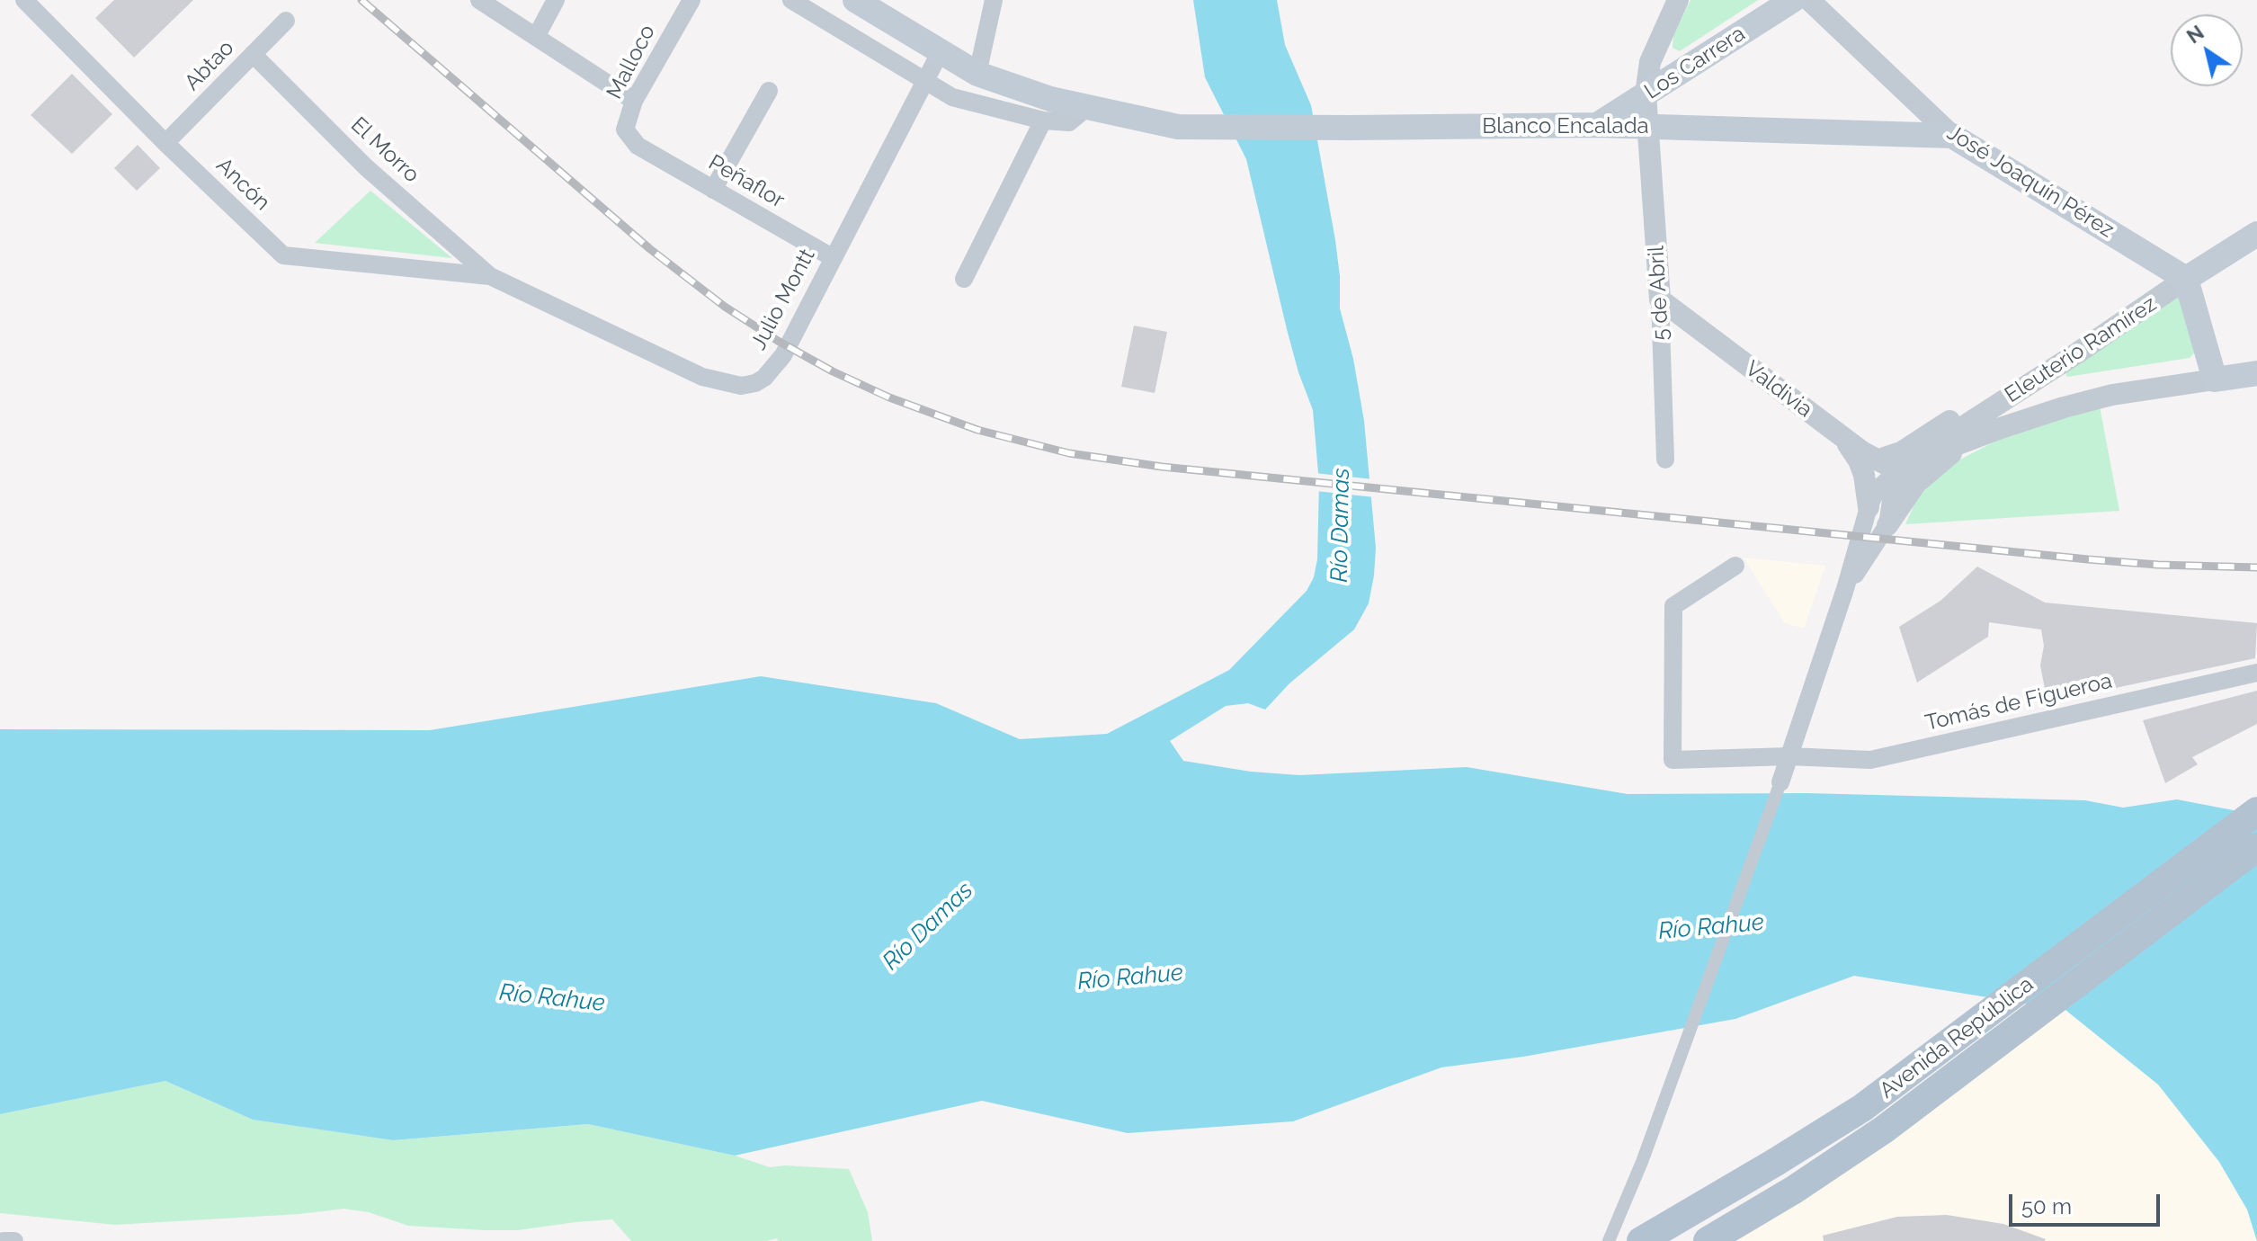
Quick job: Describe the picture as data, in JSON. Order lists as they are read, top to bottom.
{
  "streets": {
    "main road": [
      "Los Carrera",
      "Blanco Encalada",
      "José Joaquín Pérez",
      "Eleuterio Ramírez",
      "Avenida República"
    ],
    "street": [
      "Malloco",
      "Abtao",
      "El Morro",
      "Peñaflor",
      "Ancón",
      "5 de Abril",
      "Julio Montt",
      "Valdivia",
      "Tomás de Figueroa"
    ]
  },
  "crossings": [
    ["Malloco", "Peñaflor"],
    ["Los Carrera", "Blanco Encalada"],
    ["Los Carrera", "5 de Abril"],
    ["Abtao", "El Morro"],
    ["Abtao", "Ancón"],
    ["Blanco Encalada", "José Joaquín Pérez"],
    ["Blanco Encalada", "5 de Abril"],
    ["Blanco Encalada", "Julio Montt"],
    ["El Morro", "Ancón"],
    ["El Morro", "Julio Montt"],
    ["Peñaflor", "Julio Montt"],
    ["José Joaquín Pérez", "Eleuterio Ramírez"],
    ["Ancón", "Julio Montt"],
    ["5 de Abril", "Valdivia"],
    ["Eleuterio Ramírez", "Valdivia"],
    ["Eleuterio Ramírez", "Tomás de Figueroa"]
  ],
  "water": ["Río Damas", "Río Rahue"],
  "scale_bar": "50 m",
  "north": "top left"
}
